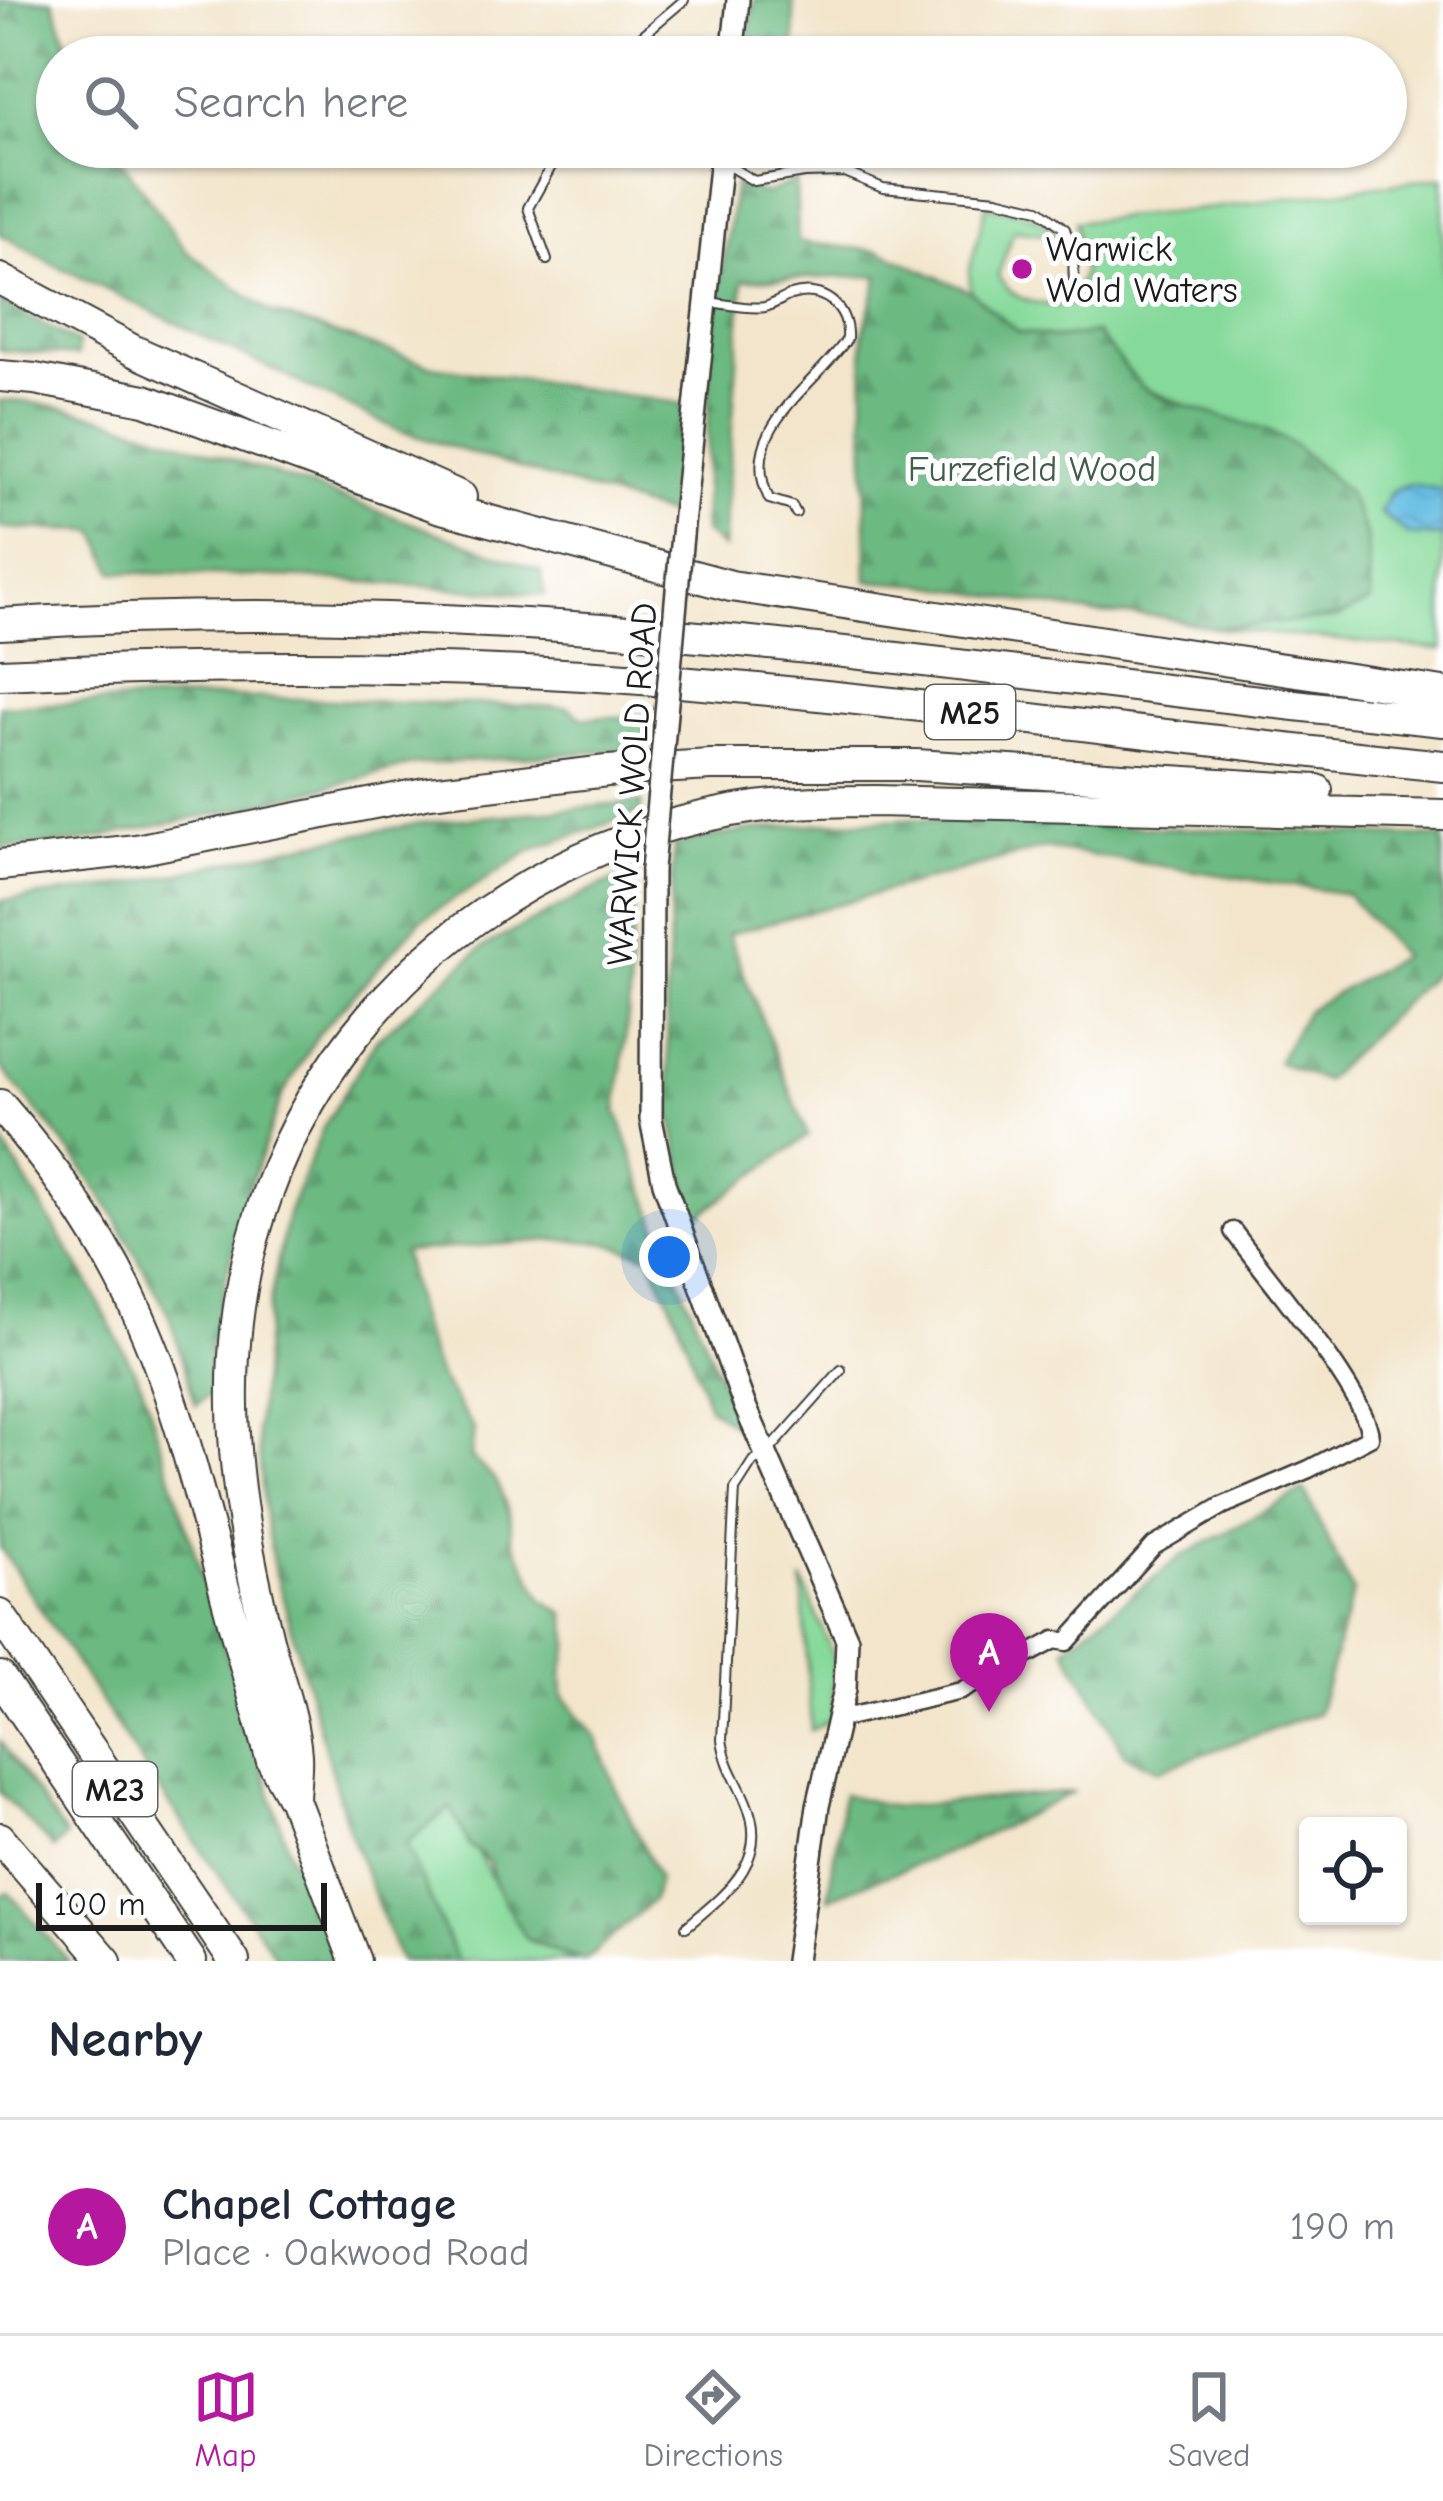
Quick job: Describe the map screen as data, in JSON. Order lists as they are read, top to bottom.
{
  "streets": {
    "highway": ["M25", "M23"],
    "street": ["WARWICK WOLD ROAD"]
  },
  "parks": ["Furzefield Wood"],
  "places": ["Warwick Wold Waters"],
  "scale_bar": "100 m",
  "page": {
    "search": "Search here",
    "pins": "A",
    "scale": "100 m",
    "heading": "Nearby",
    "list": [
      {
        "mark": "A",
        "name": "Chapel Cottage",
        "note": "Place · Oakwood Road",
        "value": "190 m"
      }
    ],
    "nav": ["Map", "Directions", "Saved"]
  }
}
